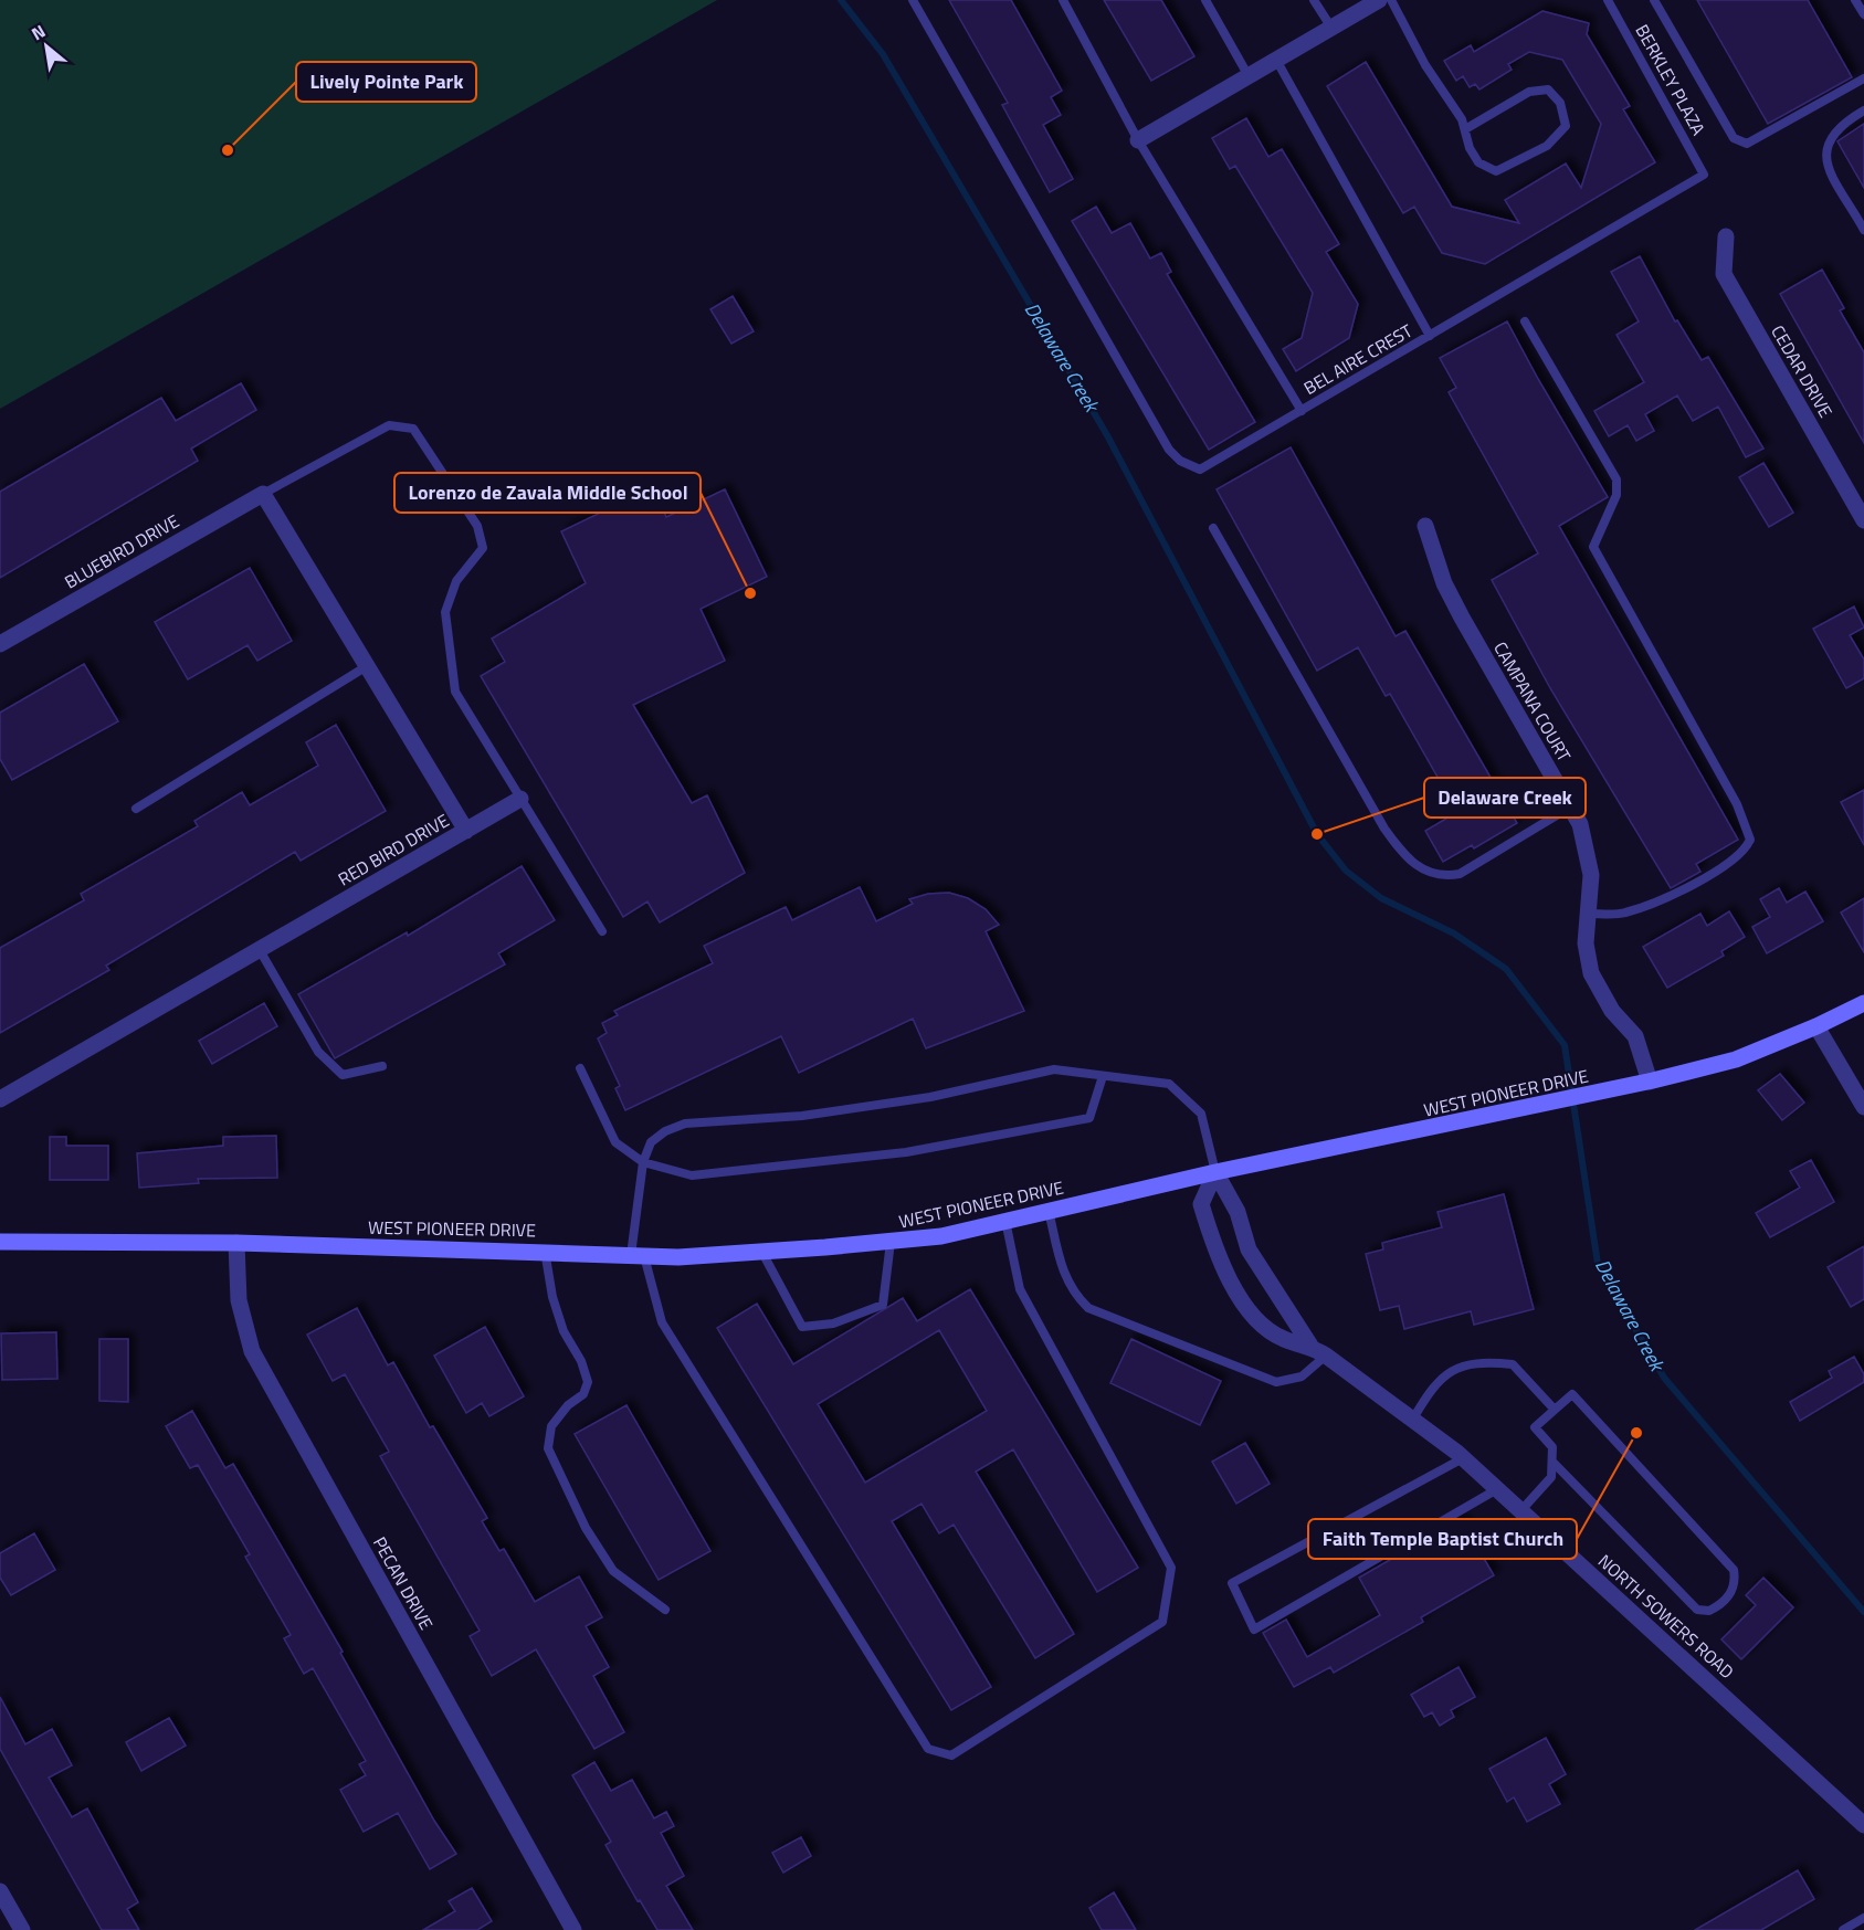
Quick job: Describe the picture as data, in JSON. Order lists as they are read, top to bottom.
{
  "streets": {
    "main road": ["WEST PIONEER DRIVE"],
    "street": [
      "CEDAR DRIVE",
      "BLUEBIRD DRIVE",
      "CAMPANA COURT",
      "RED BIRD DRIVE",
      "PECAN DRIVE",
      "NORTH SOWERS ROAD"
    ],
    "lane": ["BERKLEY PLAZA", "BEL AIRE CREST"]
  },
  "crossings": [
    ["BERKLEY PLAZA", "BEL AIRE CREST"],
    ["BLUEBIRD DRIVE", "RED BIRD DRIVE"],
    ["CAMPANA COURT", "WEST PIONEER DRIVE"],
    ["WEST PIONEER DRIVE", "PECAN DRIVE"],
    ["WEST PIONEER DRIVE", "NORTH SOWERS ROAD"]
  ],
  "water": ["Delaware Creek"],
  "places": [
    "Lively Pointe Park",
    "Lorenzo de Zavala Middle School",
    "Delaware Creek",
    "Faith Temple Baptist Church"
  ],
  "north": "top left"
}
